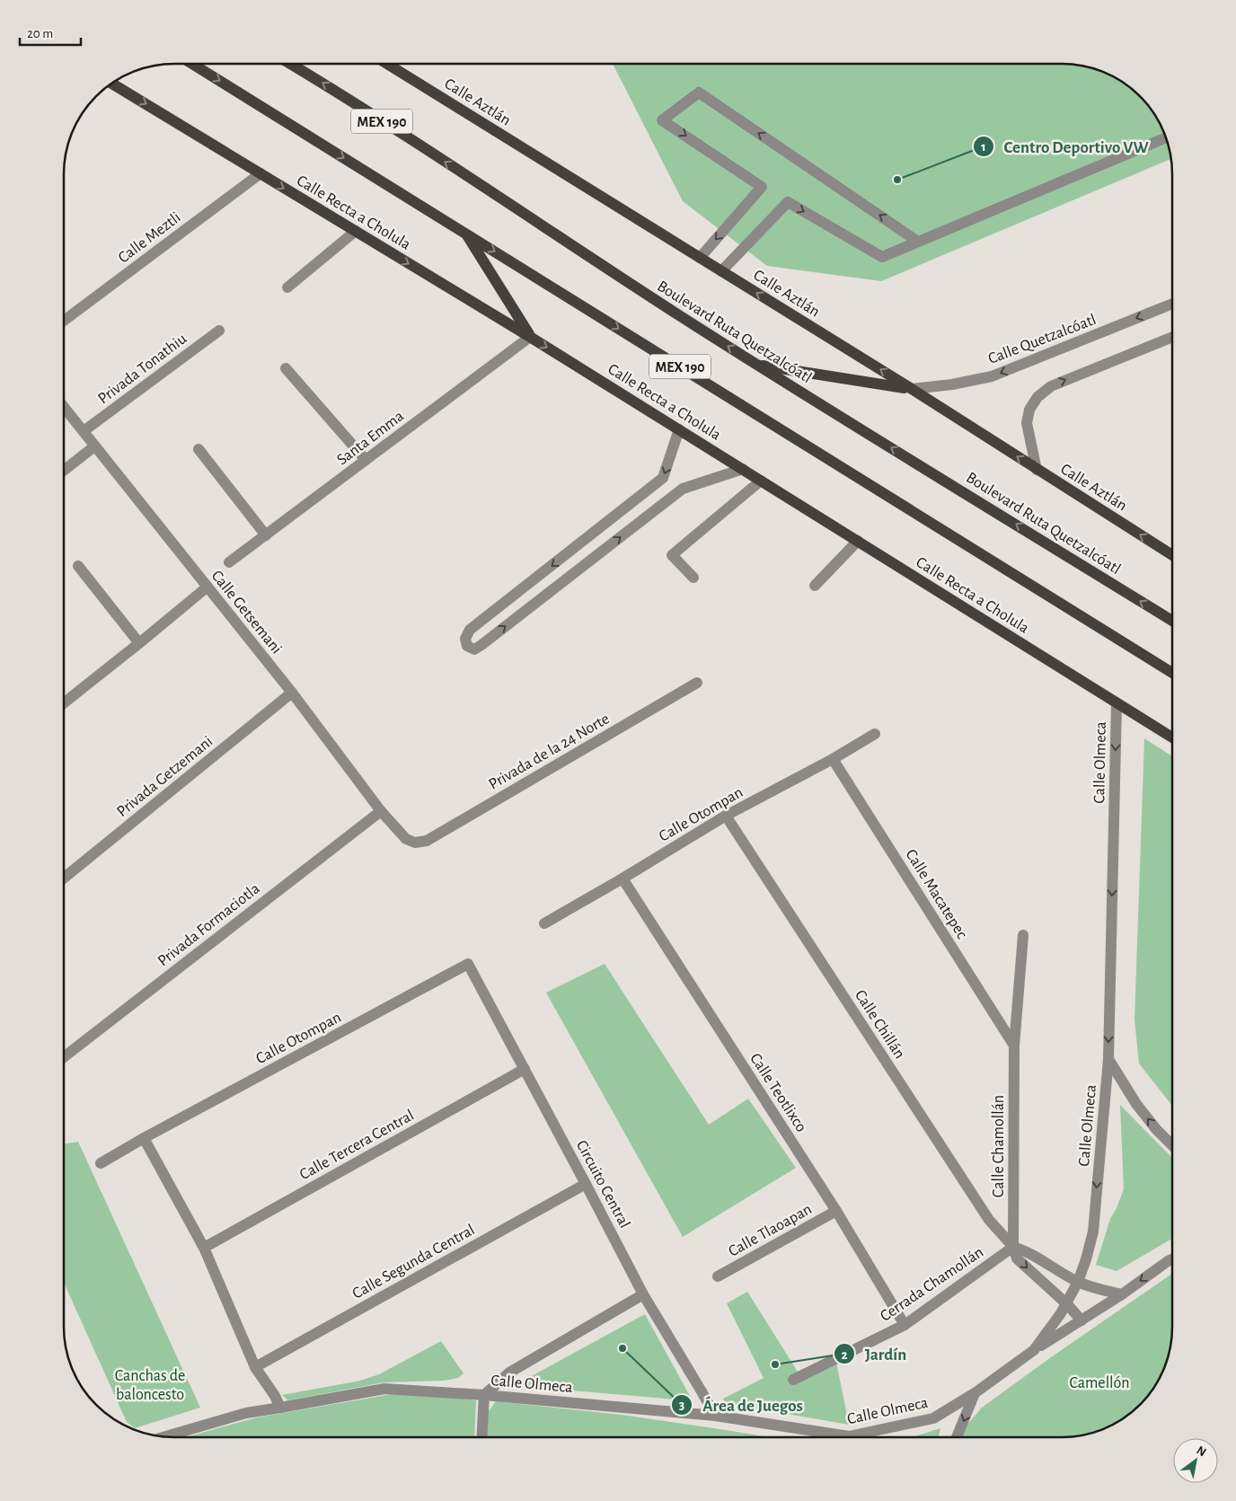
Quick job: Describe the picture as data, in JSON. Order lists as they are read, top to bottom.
{
  "streets": {
    "main road": [
      "Calle Aztlán",
      "MEX 190",
      "Calle Recta a Cholula",
      "Boulevard Ruta Quetzalcóatl"
    ],
    "street": [
      "Calle Meztli",
      "Calle Quetzalcóatl",
      "Privada Tonathiu",
      "Santa Emma",
      "Calle Getsemani",
      "Privada de la 24 Norte",
      "Calle Olmeca",
      "Privada Getzemani",
      "Calle Otompan",
      "Calle Macatepec",
      "Privada Formaciotla",
      "Calle Chillán",
      "Calle Teotlixco",
      "Calle Tercera Central",
      "Calle Chamollán",
      "Circuito Central",
      "Calle Tlaoapan",
      "Calle Segunda Central",
      "Cerrada Chamollán"
    ]
  },
  "crossings": [
    ["Calle Aztlán", "Calle Quetzalcóatl"],
    ["Calle Recta a Cholula", "Calle Meztli"],
    ["Calle Recta a Cholula", "Santa Emma"],
    ["Calle Recta a Cholula", "Calle Olmeca"],
    ["Privada Tonathiu", "Calle Getsemani"],
    ["Calle Getsemani", "Privada de la 24 Norte"],
    ["Calle Getsemani", "Privada Getzemani"],
    ["Calle Getsemani", "Privada Formaciotla"],
    ["Calle Olmeca", "Calle Chillán"],
    ["Calle Olmeca", "Circuito Central"],
    ["Calle Otompan", "Calle Macatepec"],
    ["Calle Otompan", "Calle Chillán"],
    ["Calle Otompan", "Calle Teotlixco"],
    ["Calle Otompan", "Circuito Central"],
    ["Calle Macatepec", "Calle Chamollán"],
    ["Calle Chillán", "Calle Chamollán"],
    ["Calle Chillán", "Cerrada Chamollán"],
    ["Calle Teotlixco", "Calle Tlaoapan"],
    ["Calle Teotlixco", "Cerrada Chamollán"],
    ["Calle Tercera Central", "Circuito Central"],
    ["Calle Chamollán", "Cerrada Chamollán"],
    ["Circuito Central", "Calle Segunda Central"]
  ],
  "one_way": ["Calle Quetzalcóatl", "Calle Olmeca"],
  "parks": ["Canchas de baloncesto", "Camellón"],
  "places": ["Centro Deportivo VW", "Área de Juegos", "Jardín"],
  "scale_bar": "20 m",
  "north": "top right"
}
